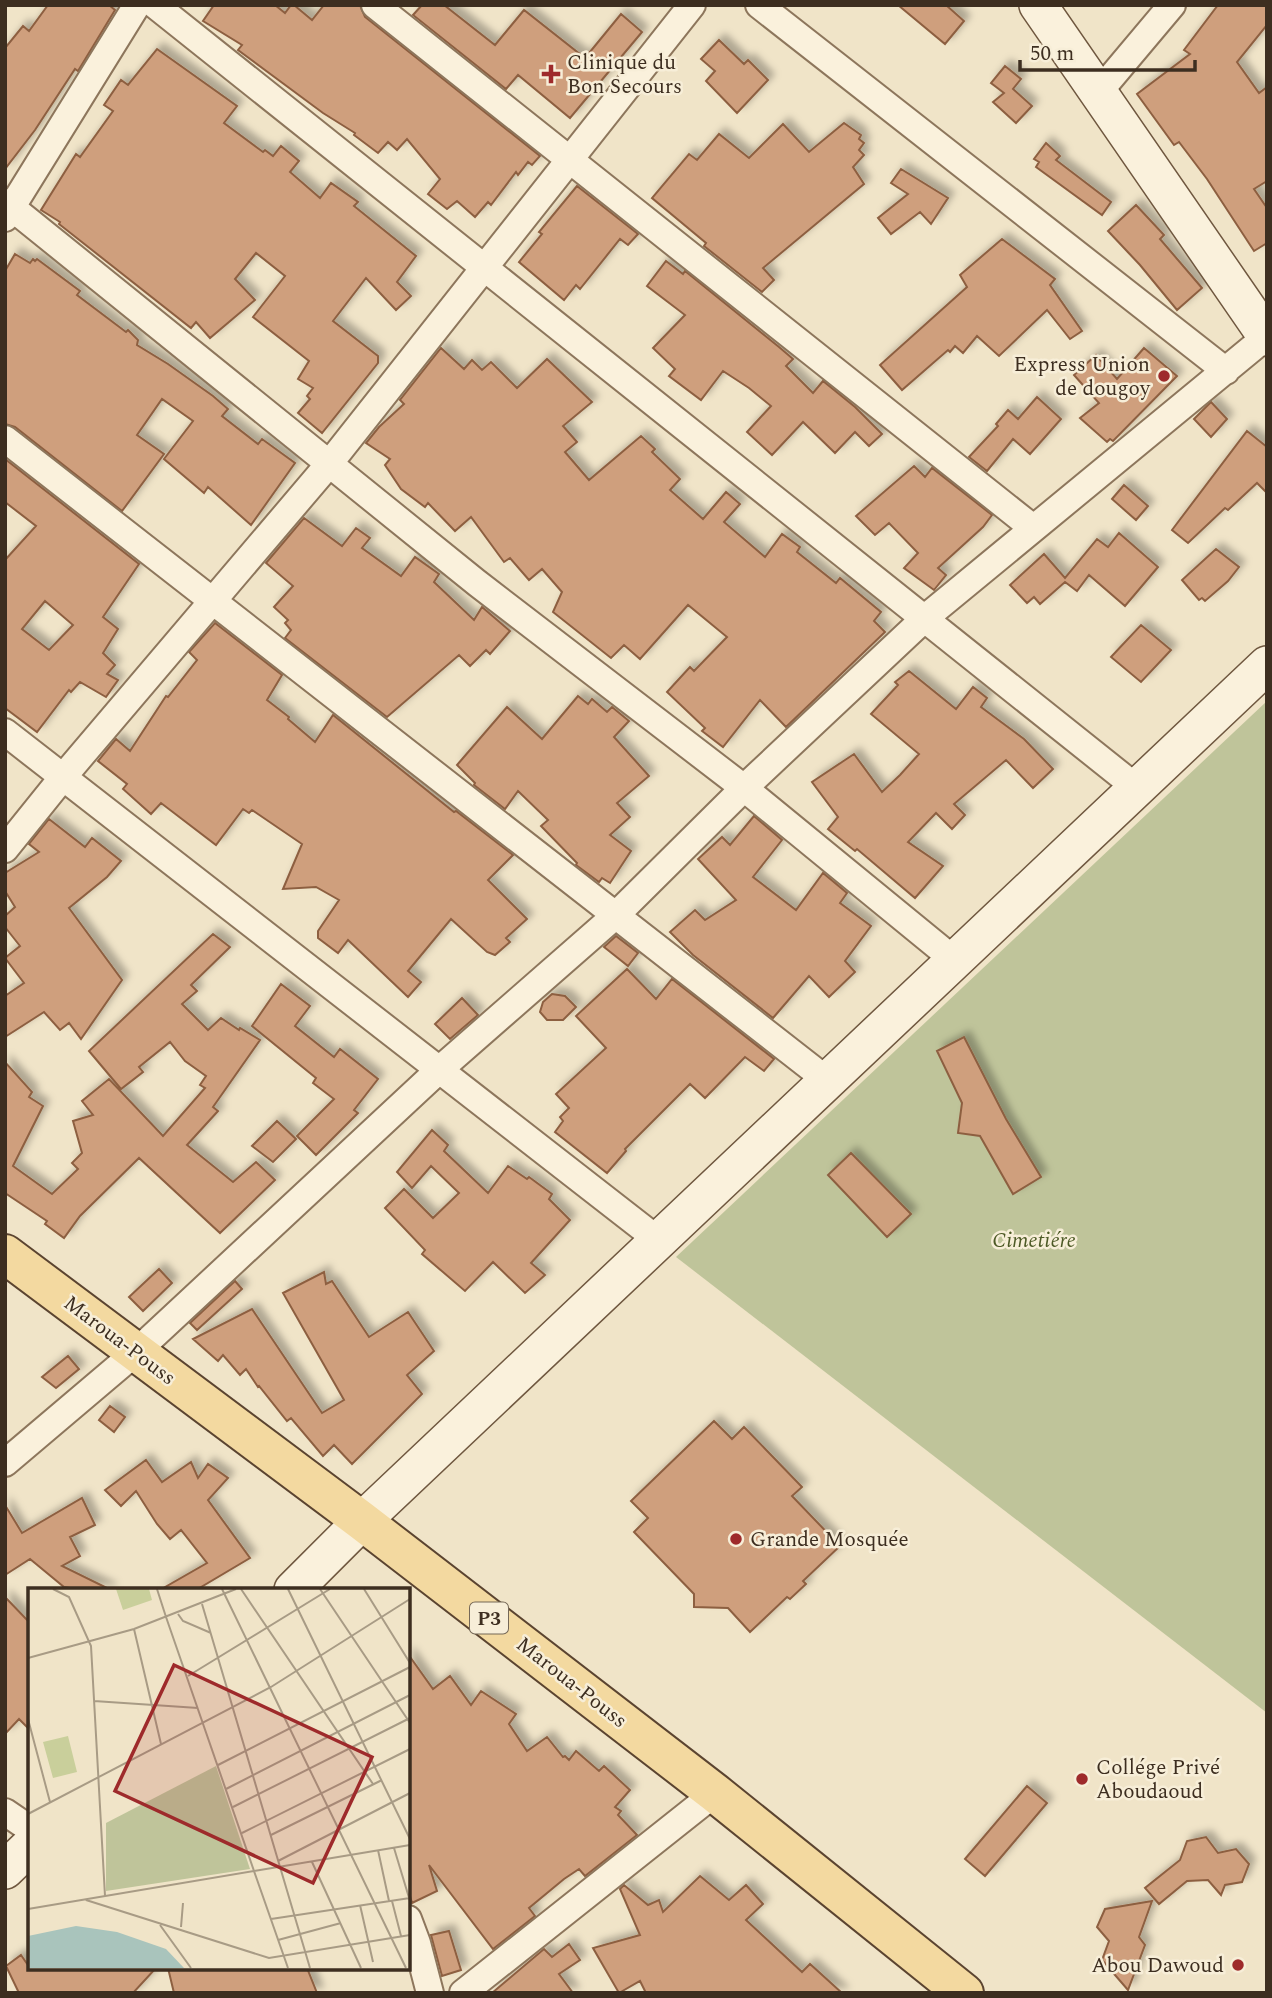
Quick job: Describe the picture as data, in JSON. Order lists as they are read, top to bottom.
{
  "streets": {
    "main road": ["Maroua-Pouss", "P3"]
  },
  "parks": ["Cimetiére"],
  "places": {
    "health": ["Clinique du Bon Secours"],
    "other": [
      "Express Union de dougoy",
      "Grande Mosquée",
      "Collége Privé Aboudaoud",
      "Abou Dawoud"
    ]
  },
  "scale_bar": "50 m"
}
